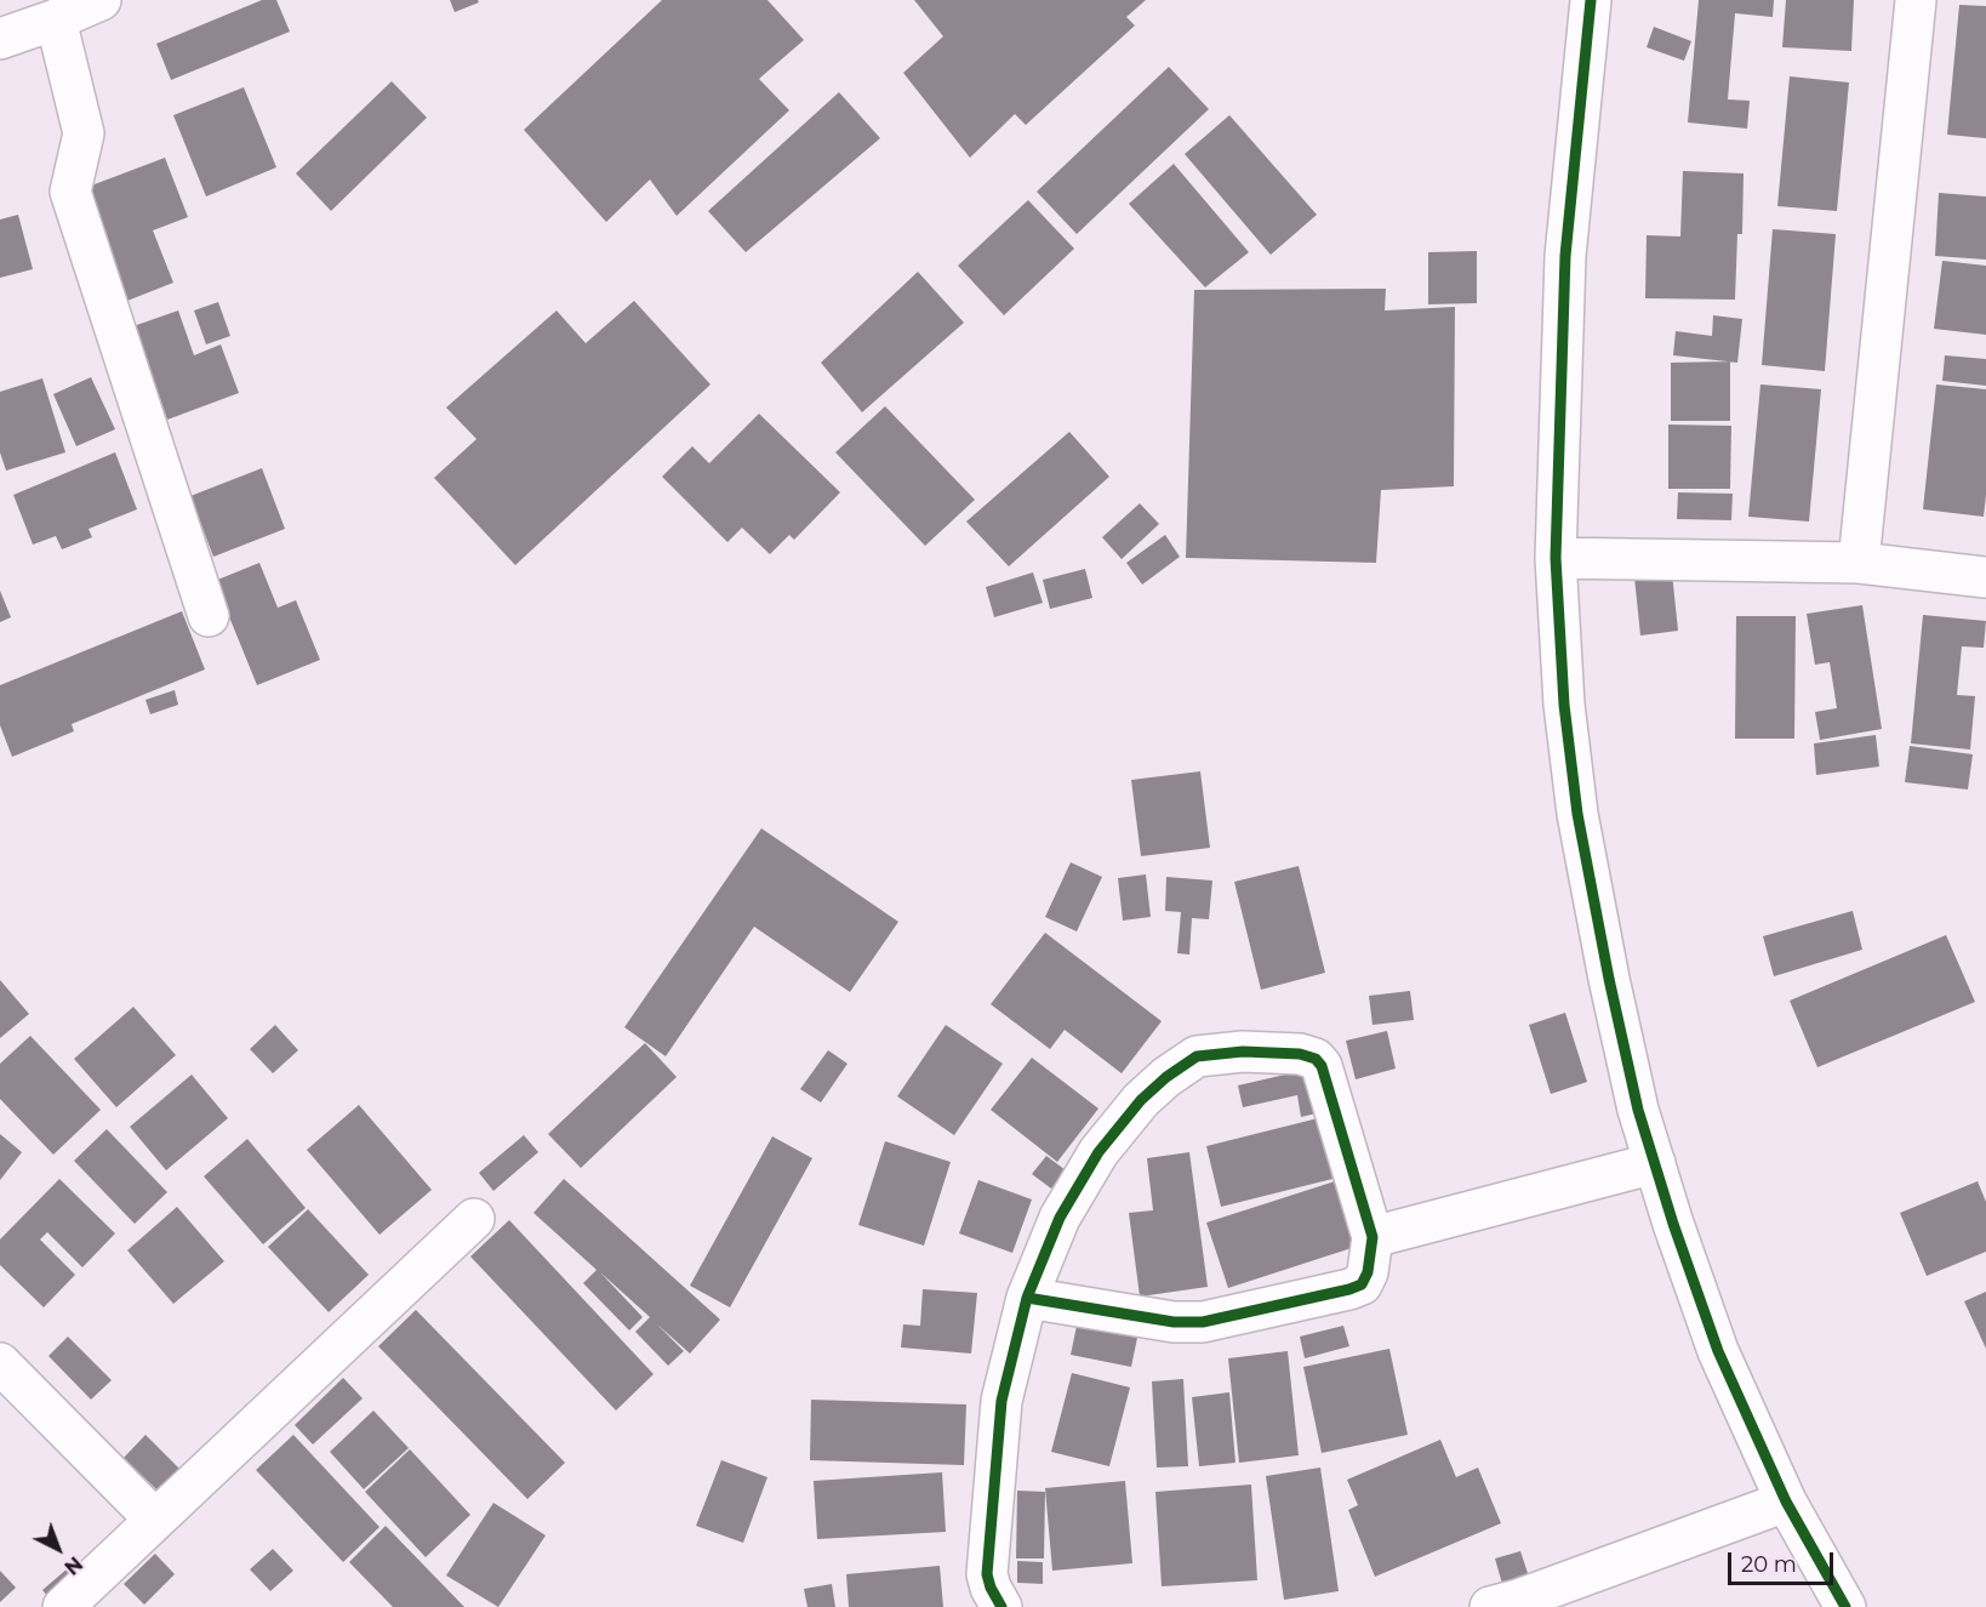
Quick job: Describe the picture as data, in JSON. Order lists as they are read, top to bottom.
{
  "scale_bar": "20 m",
  "north": "bottom right"
}
